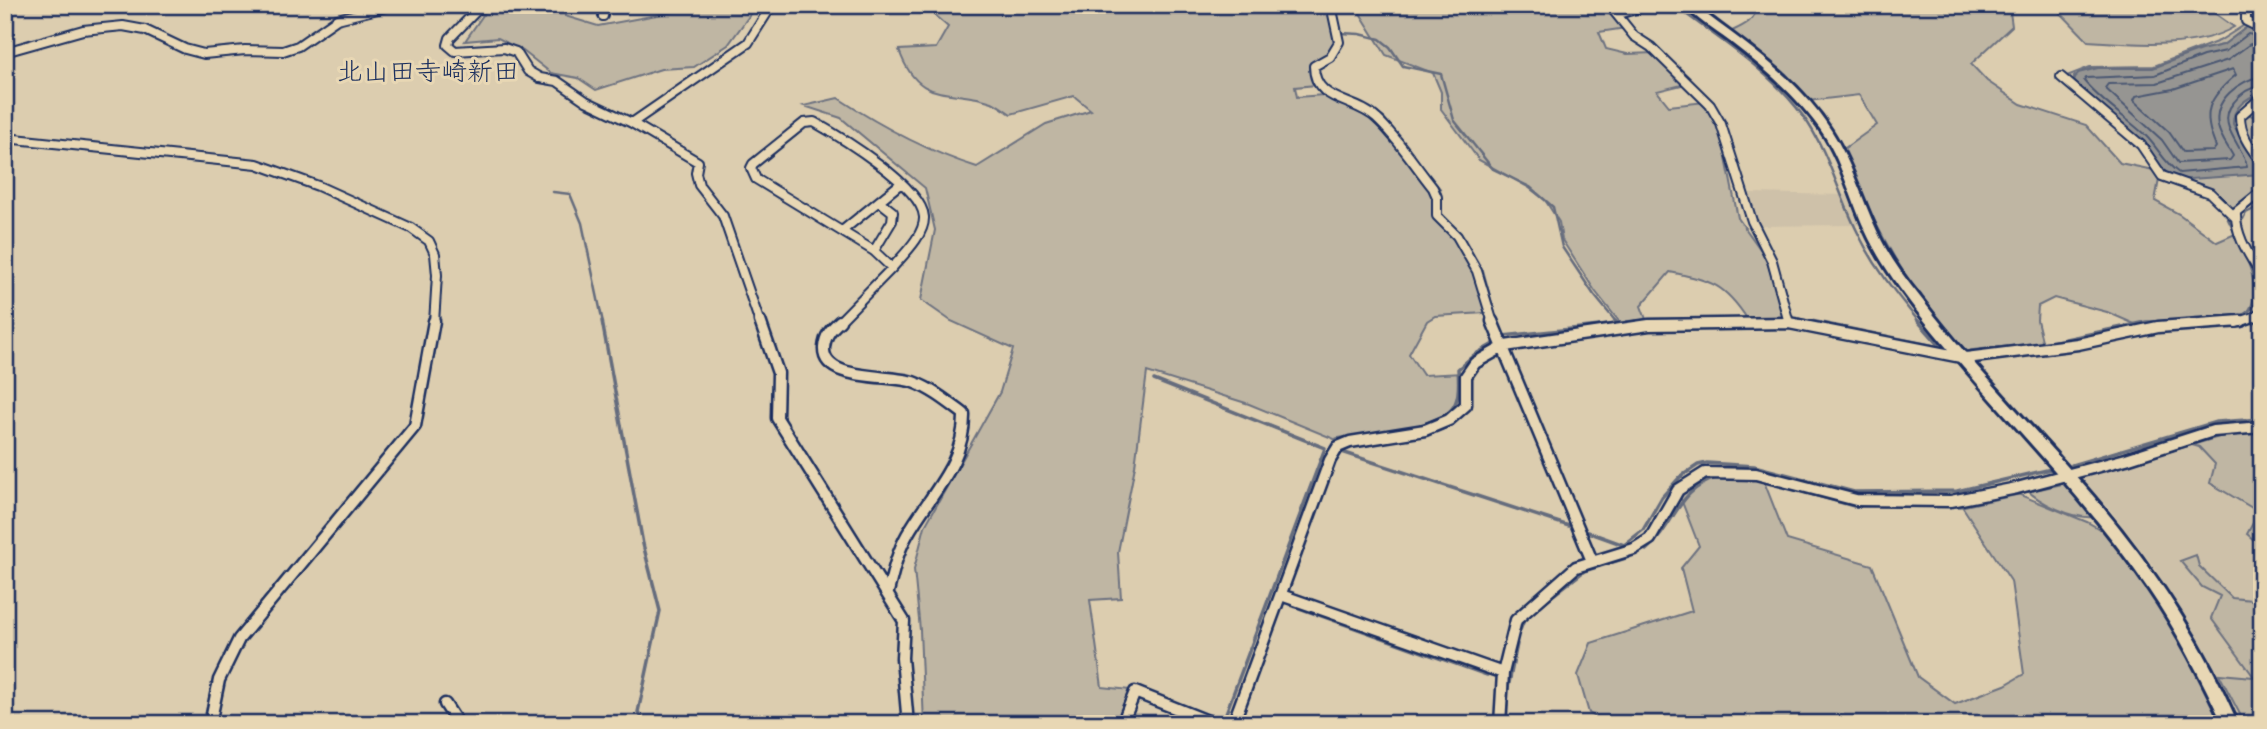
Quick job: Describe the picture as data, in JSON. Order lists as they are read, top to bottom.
{
  "districts": ["北山田寺崎新田"]
}
